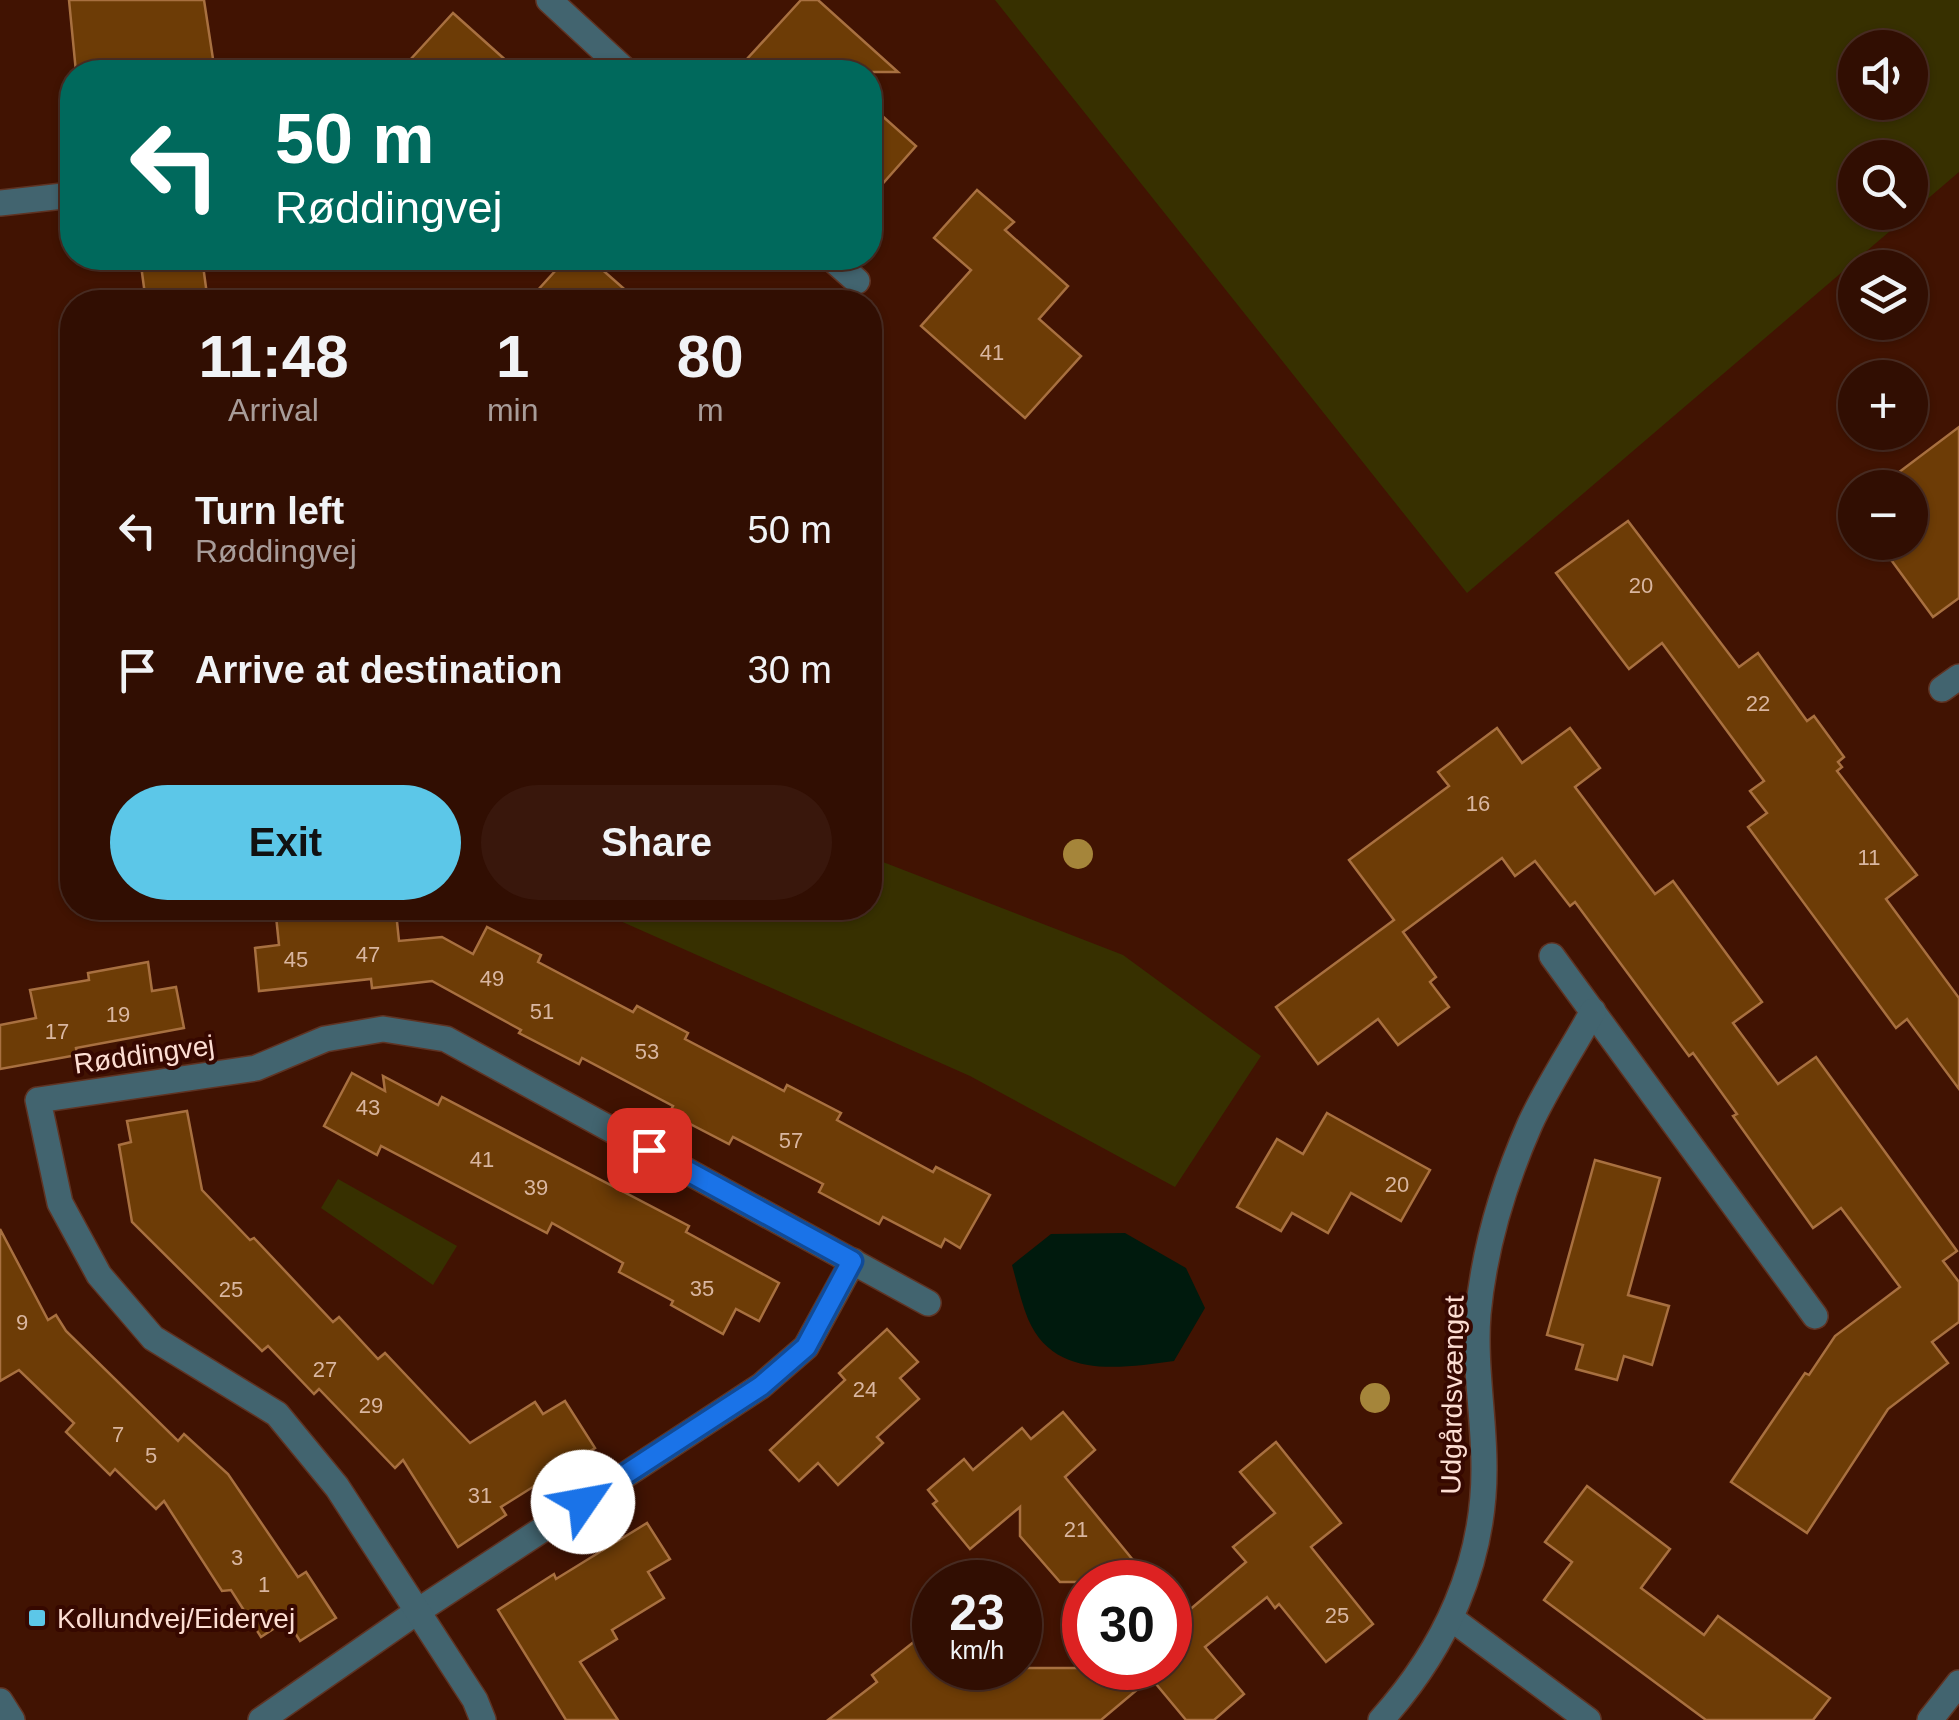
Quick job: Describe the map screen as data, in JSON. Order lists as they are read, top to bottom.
{
  "streets": {
    "street": ["Røddingvej", "Udgårdsvænget"]
  },
  "places": {
    "transit": ["Kollundvej/Eidervej"]
  },
  "house_numbers": [
    "41",
    "20",
    "22",
    "16",
    "11",
    "47",
    "45",
    "49",
    "51",
    "19",
    "17",
    "53",
    "43",
    "57",
    "41",
    "20",
    "39",
    "35",
    "25",
    "9",
    "27",
    "24",
    "29",
    "7",
    "5",
    "31",
    "21",
    "3",
    "1",
    "25"
  ],
  "page": {
    "map_buttons": ["+", "−"],
    "turn": ["50 m", "Røddingvej"],
    "eta": [
      "11:48",
      "Arrival",
      "1",
      "min",
      "80",
      "m"
    ],
    "list": [
      {
        "name": "Turn left",
        "note": "Røddingvej",
        "value": "50 m"
      },
      {
        "name": "Arrive at destination",
        "value": "30 m"
      }
    ],
    "buttons": ["Exit", "Share"],
    "speed": "23 km/h",
    "limit": "30"
  }
}
